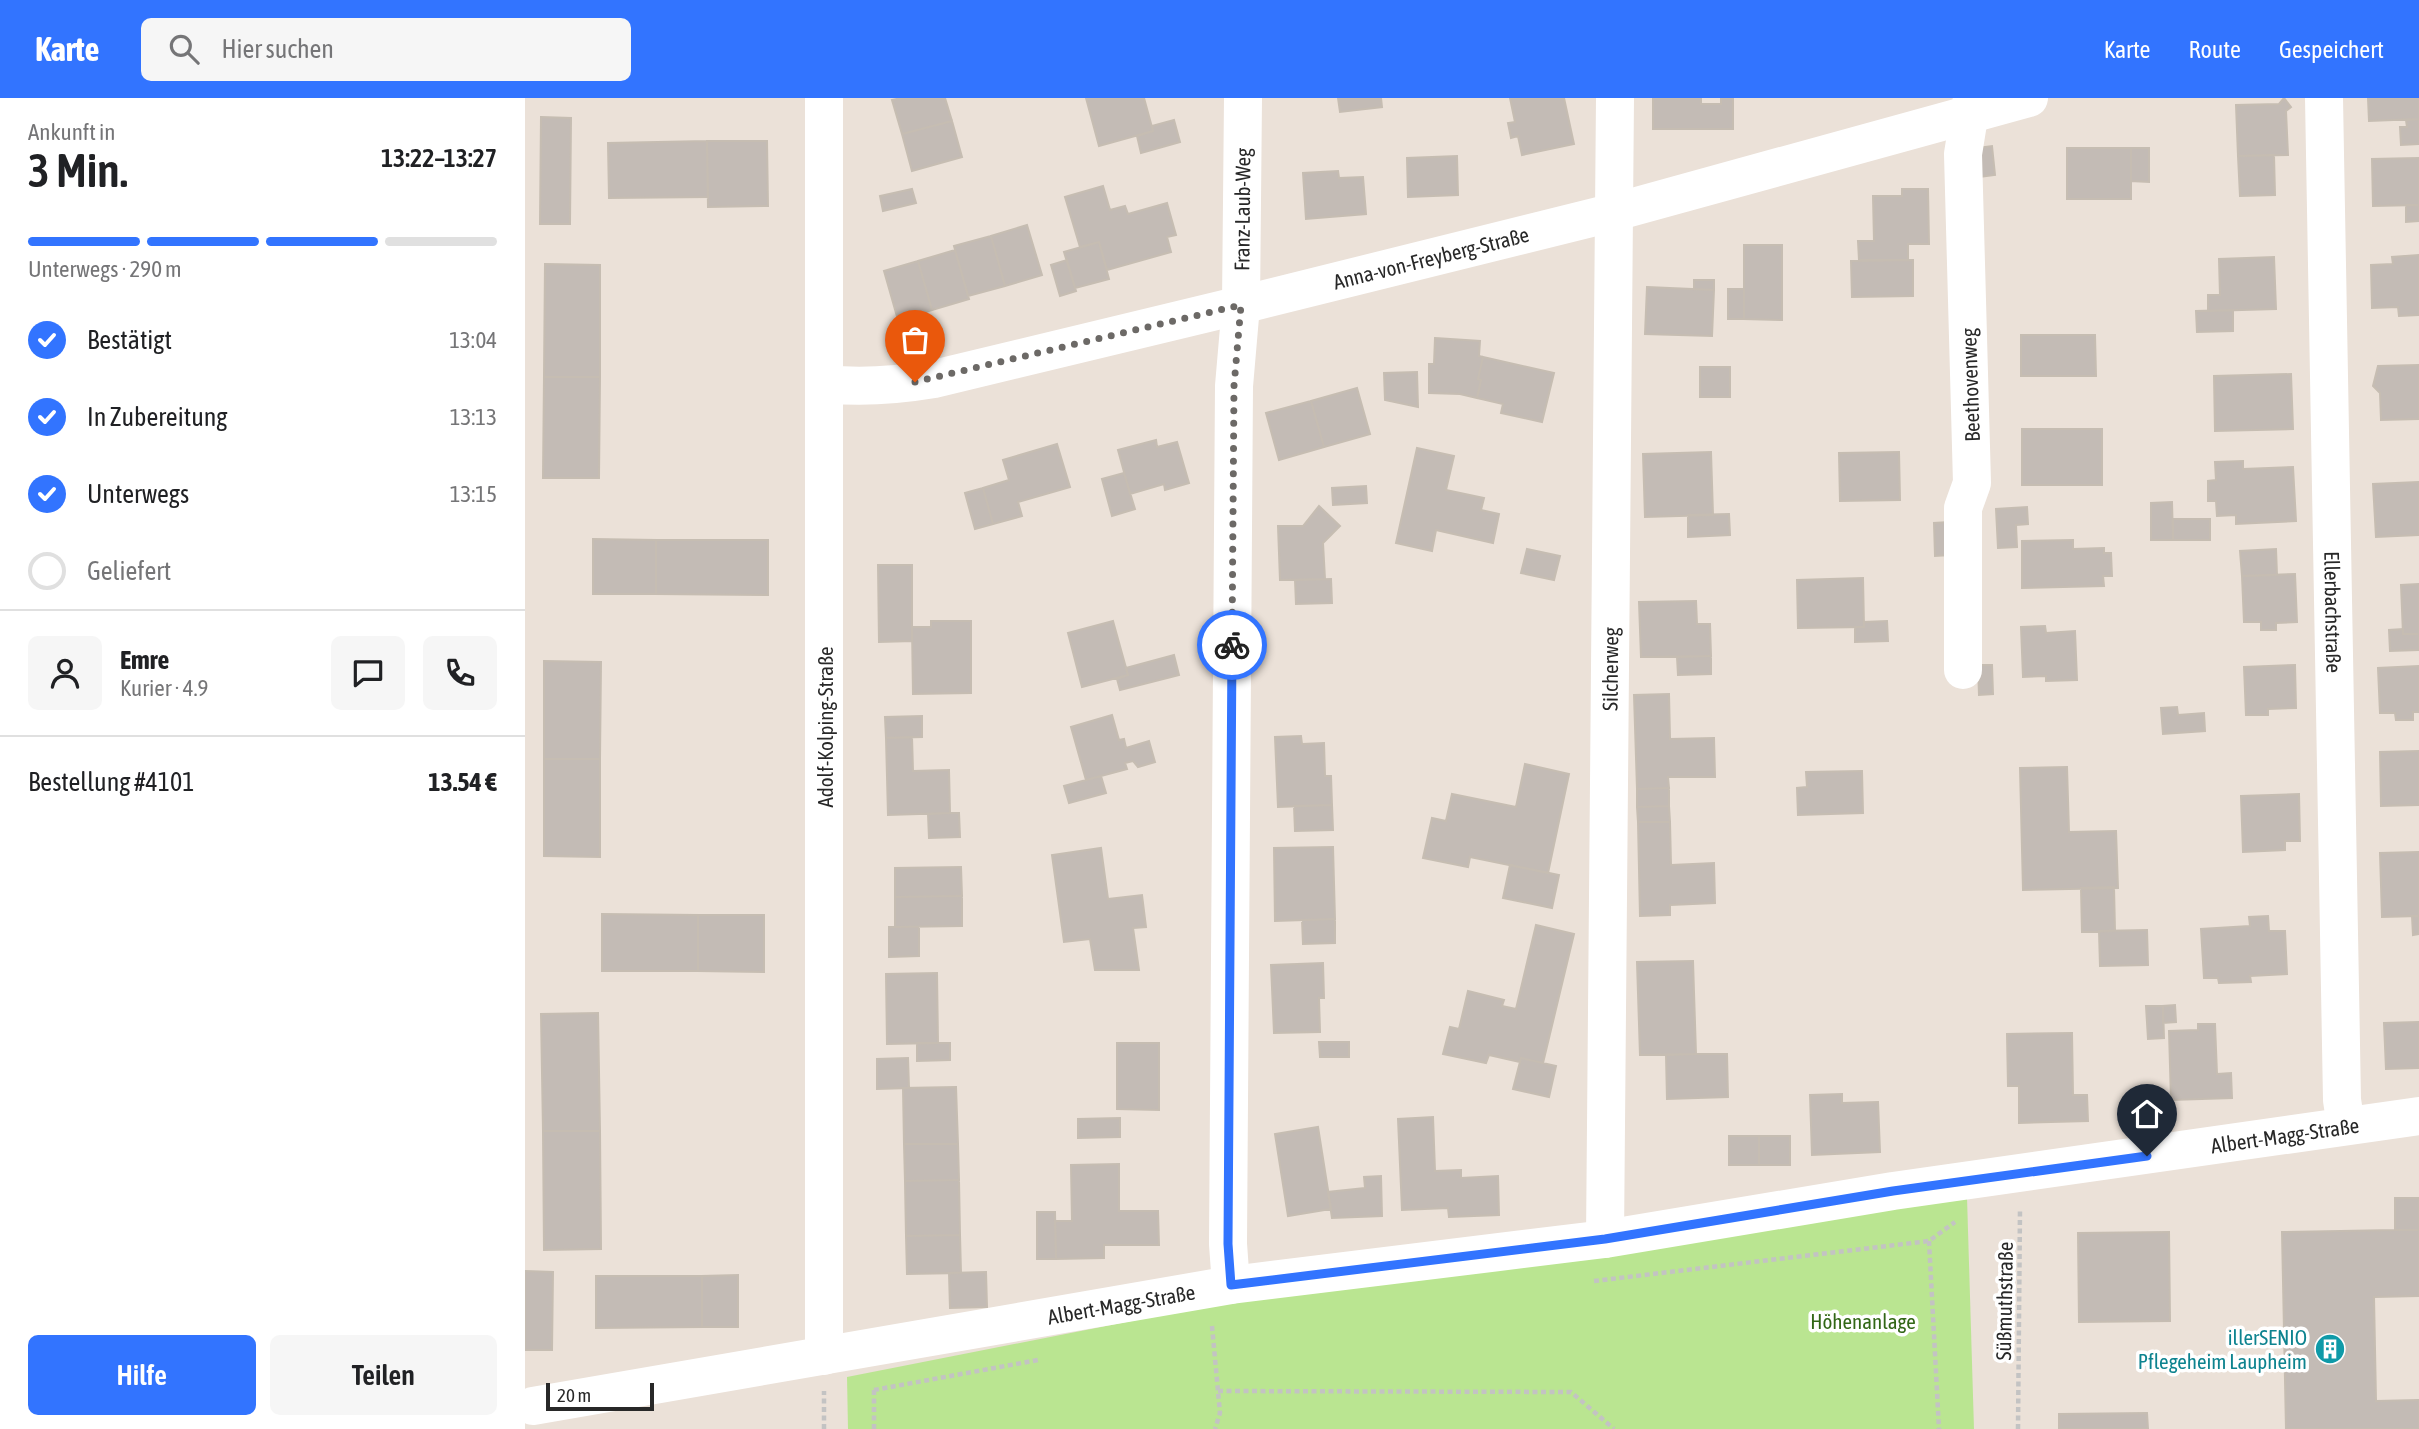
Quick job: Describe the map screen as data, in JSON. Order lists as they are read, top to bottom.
{
  "streets": {
    "street": [
      "Franz-Laub-Weg",
      "Anna-von-Freyberg-Straße",
      "Beethovenweg",
      "Ellerbachstraße",
      "Silcherweg",
      "Adolf-Kolping-Straße",
      "Albert-Magg-Straße"
    ],
    "path": ["Süßmuthstraße"]
  },
  "crossings": [
    ["Franz-Laub-Weg", "Anna-von-Freyberg-Straße"],
    ["Franz-Laub-Weg", "Albert-Magg-Straße"],
    ["Anna-von-Freyberg-Straße", "Beethovenweg"],
    ["Anna-von-Freyberg-Straße", "Silcherweg"],
    ["Anna-von-Freyberg-Straße", "Adolf-Kolping-Straße"],
    ["Ellerbachstraße", "Albert-Magg-Straße"],
    ["Silcherweg", "Albert-Magg-Straße"],
    ["Adolf-Kolping-Straße", "Albert-Magg-Straße"],
    ["Albert-Magg-Straße", "Süßmuthstraße"]
  ],
  "parks": ["Höhenanlage"],
  "places": {
    "building": ["illerSENIO Pflegeheim Laupheim"]
  },
  "scale_bar": "20 m",
  "page": {
    "header": "Karte",
    "search": "Hier suchen",
    "nav": ["Karte", "Route", "Gespeichert"],
    "heading": ["3 Min.", "Ankunft in", "13:22–13:27"],
    "panel": [
      "Emre",
      "Kurier · 4.9",
      "Bestellung #4101",
      "13.54 €"
    ],
    "bar": "Unterwegs · 290 m",
    "list": [
      ["Bestätigt", "13:04"],
      ["In Zubereitung", "13:13"],
      ["Unterwegs", "13:15"],
      "Geliefert"
    ],
    "buttons": ["Hilfe", "Teilen"],
    "scale": "20 m"
  }
}
